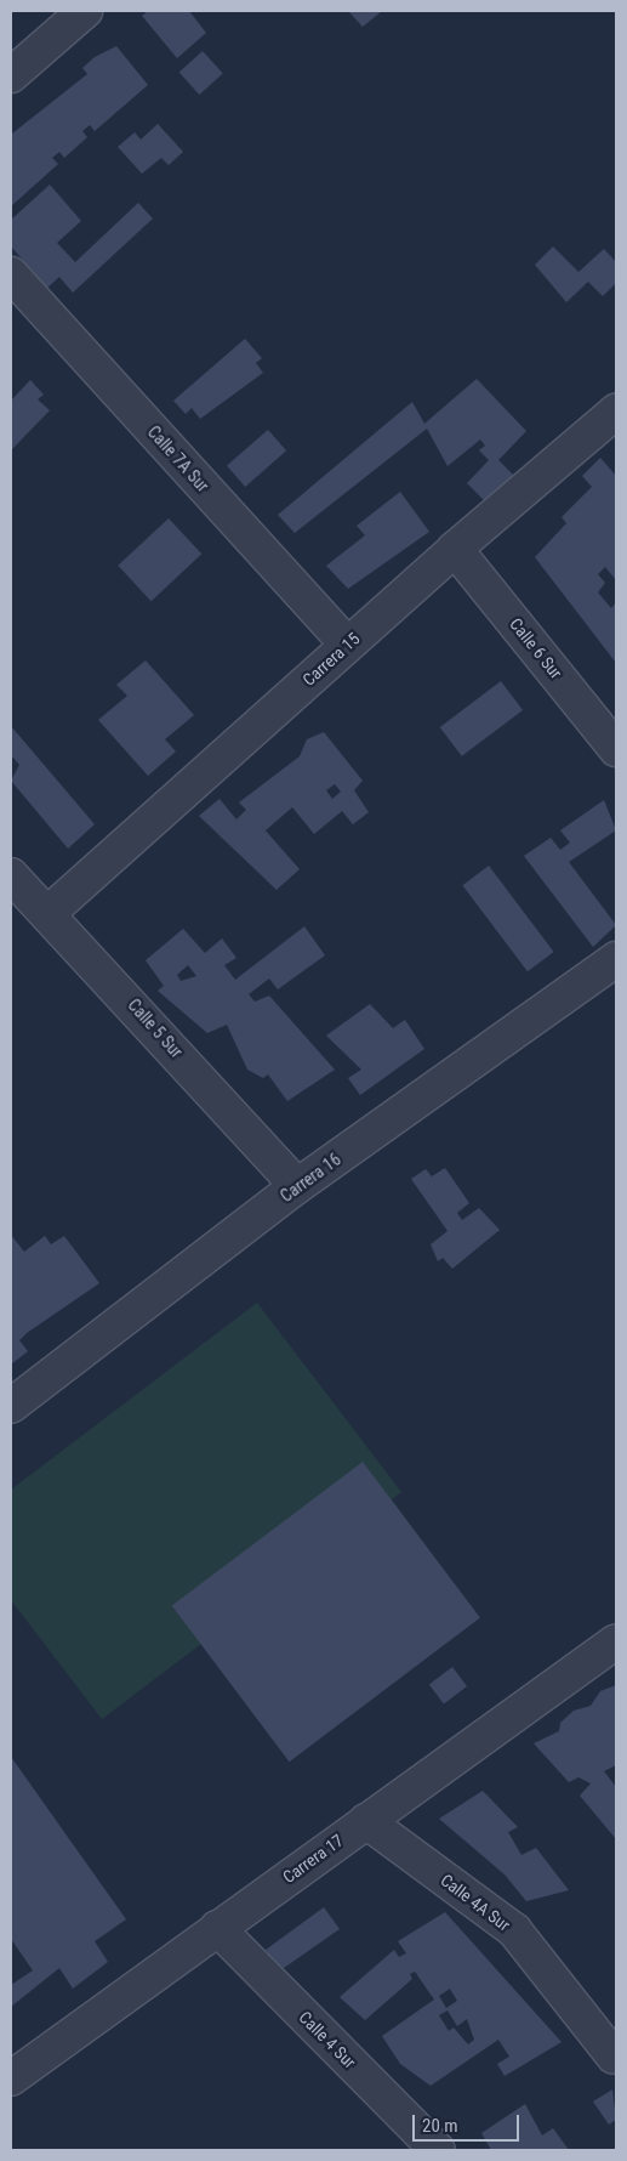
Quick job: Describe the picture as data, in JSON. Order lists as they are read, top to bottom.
{
  "streets": {
    "street": [
      "Calle 7A Sur",
      "Calle 6 Sur",
      "Carrera 15",
      "Calle 5 Sur",
      "Carrera 16",
      "Carrera 17",
      "Calle 4A Sur",
      "Calle 4 Sur"
    ]
  },
  "crossings": [
    ["Calle 7A Sur", "Carrera 15"],
    ["Calle 6 Sur", "Carrera 15"],
    ["Carrera 15", "Calle 5 Sur"],
    ["Calle 5 Sur", "Carrera 16"],
    ["Carrera 17", "Calle 4A Sur"],
    ["Carrera 17", "Calle 4 Sur"]
  ],
  "scale_bar": "20 m"
}
